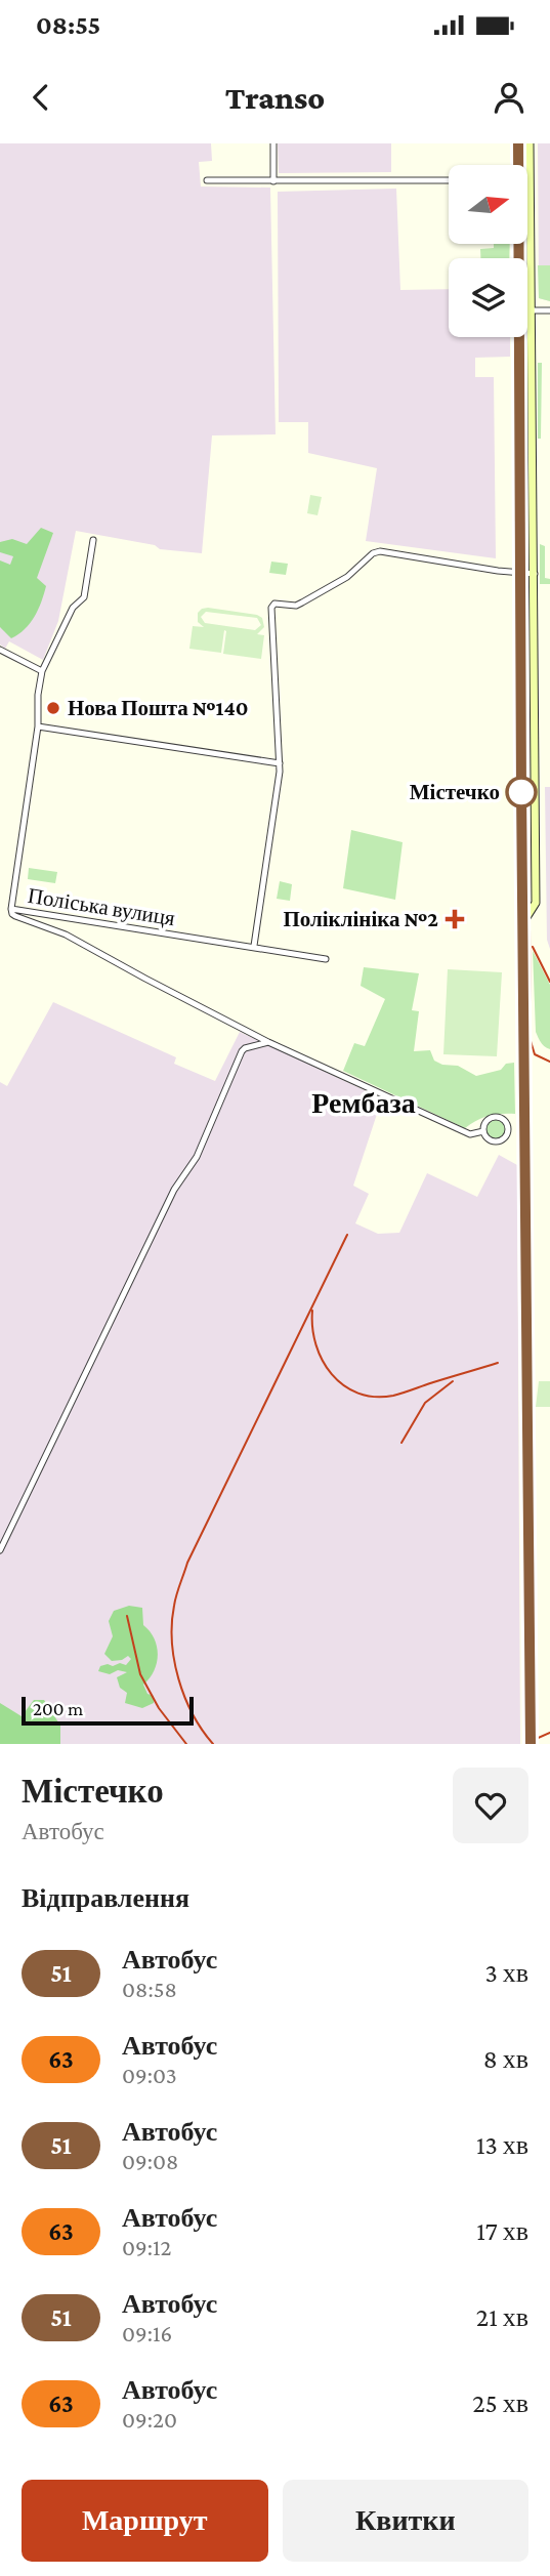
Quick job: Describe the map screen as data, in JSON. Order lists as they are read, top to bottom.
{
  "streets": {
    "street": ["Поліська вулиця"]
  },
  "districts": ["Рембаза"],
  "places": {
    "other": ["Нова Пошта №140", "Містечко"],
    "health": ["Поліклініка №2"]
  },
  "lines": ["bus line 51"],
  "scale_bar": "200 m",
  "north": "right",
  "page": {
    "status": "08:55",
    "header": "Transo",
    "scale": "200 m",
    "heading": [
      ["Містечко", "Автобус"],
      "Відправлення"
    ],
    "list": [
      {
        "mark": "51",
        "name": "Автобус",
        "note": "08:58",
        "value": "3 хв"
      },
      {
        "mark": "63",
        "name": "Автобус",
        "note": "09:03",
        "value": "8 хв"
      },
      {
        "mark": "51",
        "name": "Автобус",
        "note": "09:08",
        "value": "13 хв"
      },
      {
        "mark": "63",
        "name": "Автобус",
        "note": "09:12",
        "value": "17 хв"
      },
      {
        "mark": "51",
        "name": "Автобус",
        "note": "09:16",
        "value": "21 хв"
      },
      {
        "mark": "63",
        "name": "Автобус",
        "note": "09:20",
        "value": "25 хв"
      }
    ],
    "buttons": ["Маршрут", "Квитки"]
  }
}
